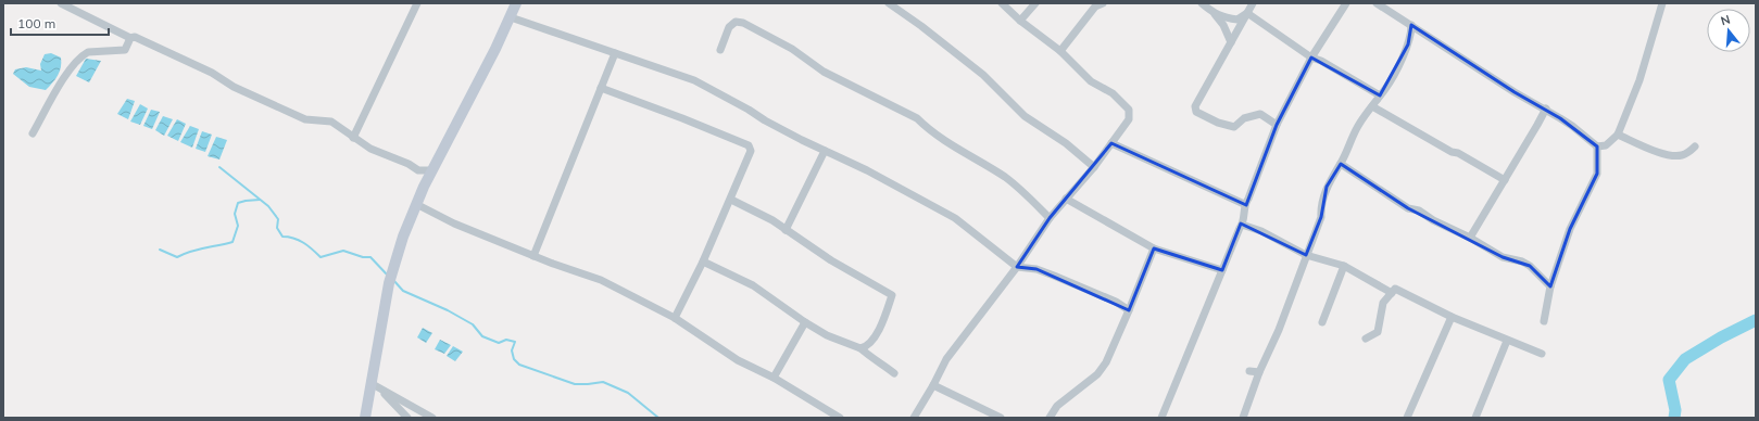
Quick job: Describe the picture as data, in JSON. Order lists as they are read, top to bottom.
{
  "scale_bar": "100 m",
  "north": "top"
}
